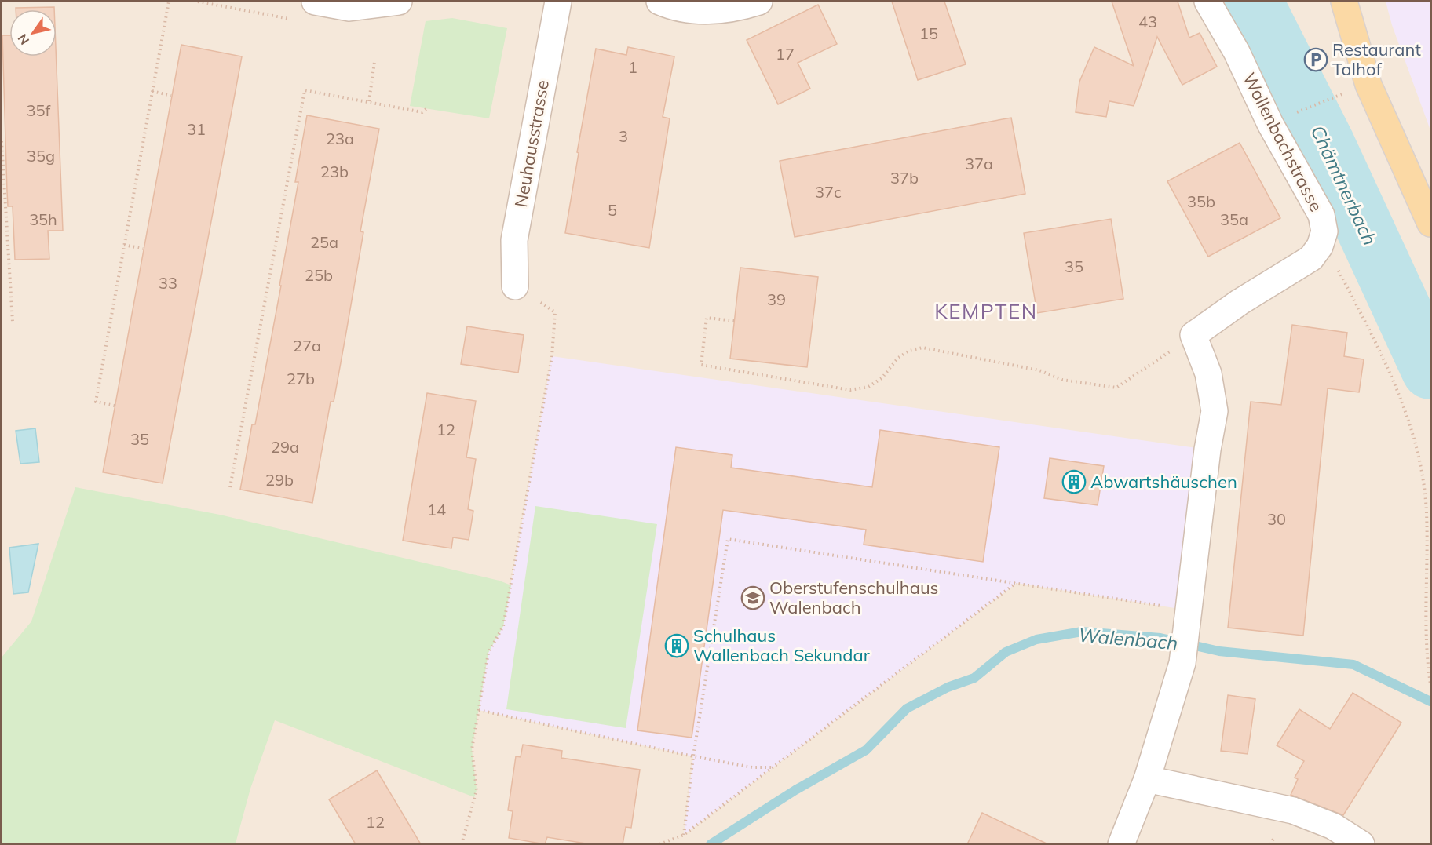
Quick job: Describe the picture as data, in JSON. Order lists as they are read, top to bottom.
{
  "streets": {
    "street": ["Wallenbachstrasse", "Neuhausstrasse"]
  },
  "districts": ["KEMPTEN"],
  "water": ["Chämtnerbach", "Walenbach"],
  "places": {
    "parking": ["Restaurant Talhof"],
    "building": ["Abwartshäuschen", "Schulhaus Wallenbach Sekundar"],
    "school or university": ["Oberstufenschulhaus Walenbach"]
  },
  "house_numbers": [
    "43",
    "15",
    "17",
    "1",
    "35f",
    "31",
    "3",
    "23a",
    "35g",
    "37a",
    "23b",
    "37b",
    "37c",
    "35b",
    "5",
    "35h",
    "35a",
    "25a",
    "35",
    "25b",
    "33",
    "39",
    "27a",
    "27b",
    "12",
    "35",
    "29a",
    "29b",
    "14",
    "30",
    "12"
  ],
  "north": "bottom left"
}
